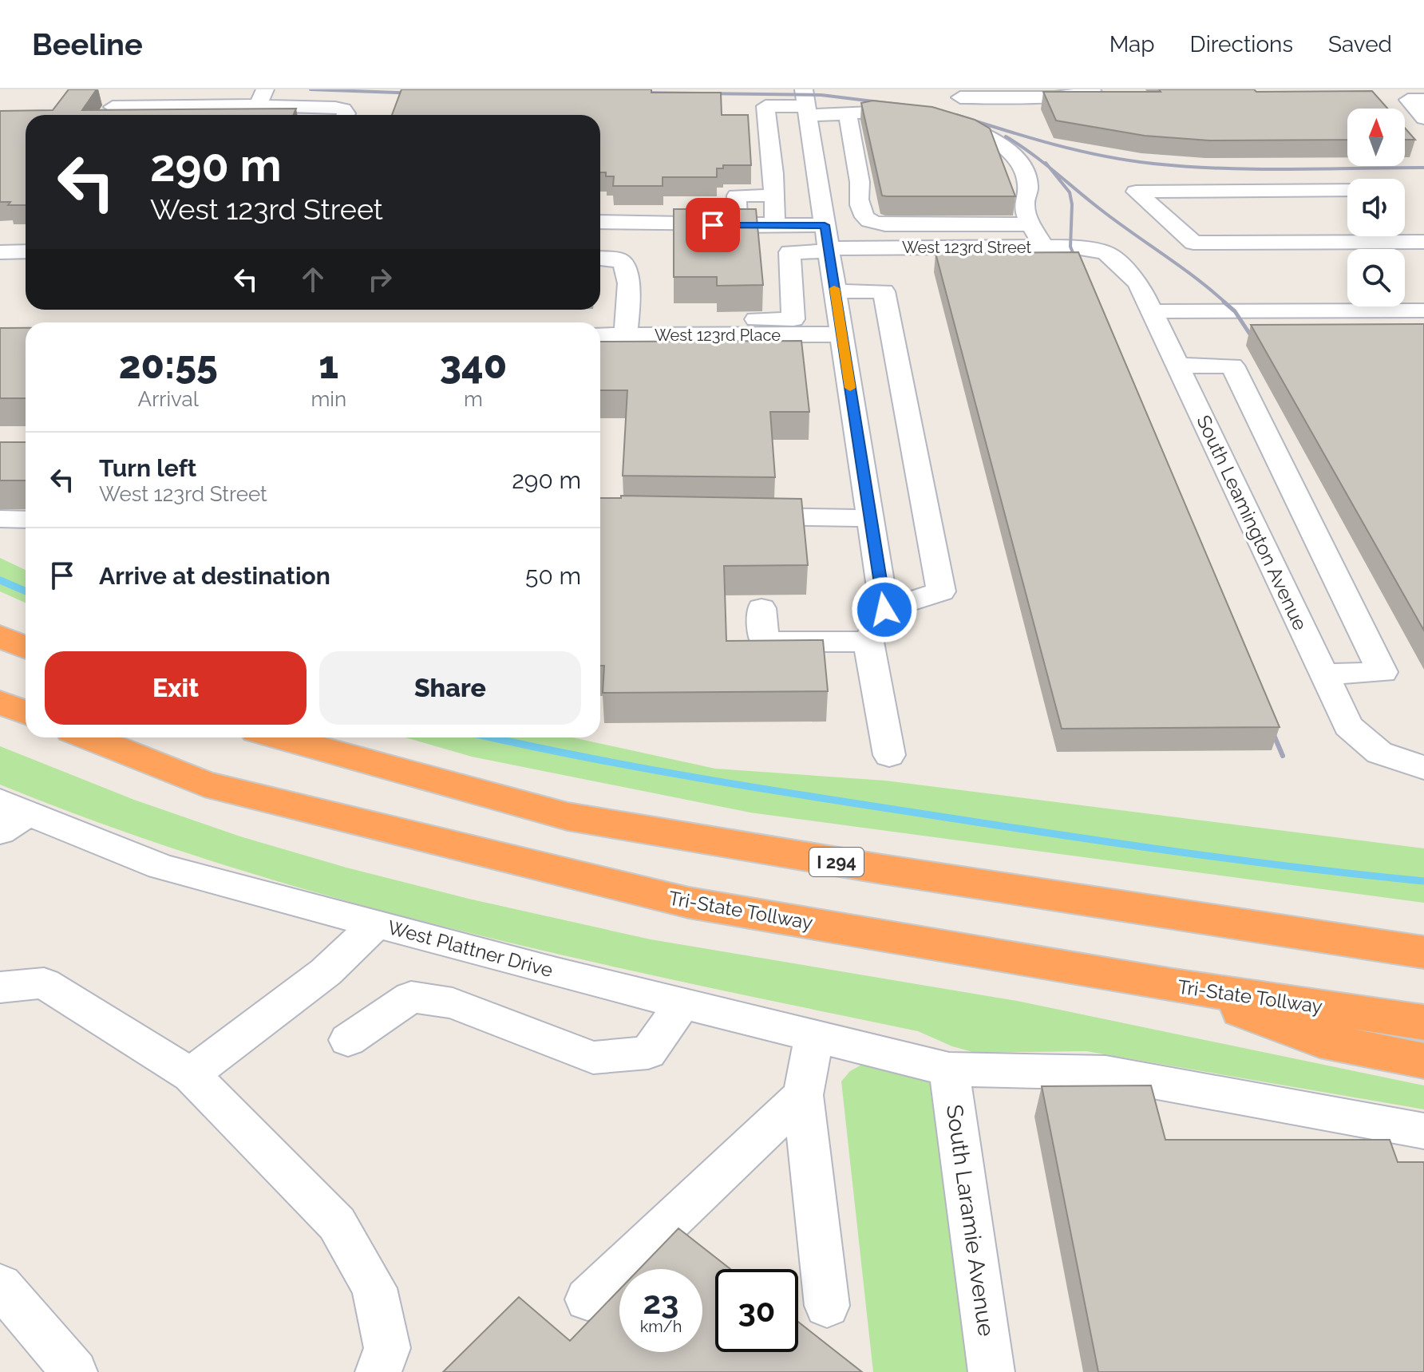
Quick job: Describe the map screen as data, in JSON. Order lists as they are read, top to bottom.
{
  "streets": {
    "highway": ["I 294", "Tri-State Tollway"],
    "street": [
      "West 123rd Street",
      "West 123rd Place",
      "South Leamington Avenue",
      "West Plattner Drive",
      "South Laramie Avenue"
    ]
  },
  "crossings": [
    ["West 123rd Street", "South Leamington Avenue"],
    ["West Plattner Drive", "South Laramie Avenue"]
  ],
  "north": "top",
  "page": {
    "header": "Beeline",
    "nav": ["Map", "Directions", "Saved"],
    "turn": ["290 m", "West 123rd Street"],
    "eta": [
      "20:55",
      "Arrival",
      "1",
      "min",
      "340",
      "m"
    ],
    "list": [
      {
        "name": "Turn left",
        "note": "West 123rd Street",
        "value": "290 m"
      },
      {
        "name": "Arrive at destination",
        "value": "50 m"
      }
    ],
    "buttons": ["Exit", "Share"],
    "speed": "23 km/h",
    "limit": "30"
  }
}
